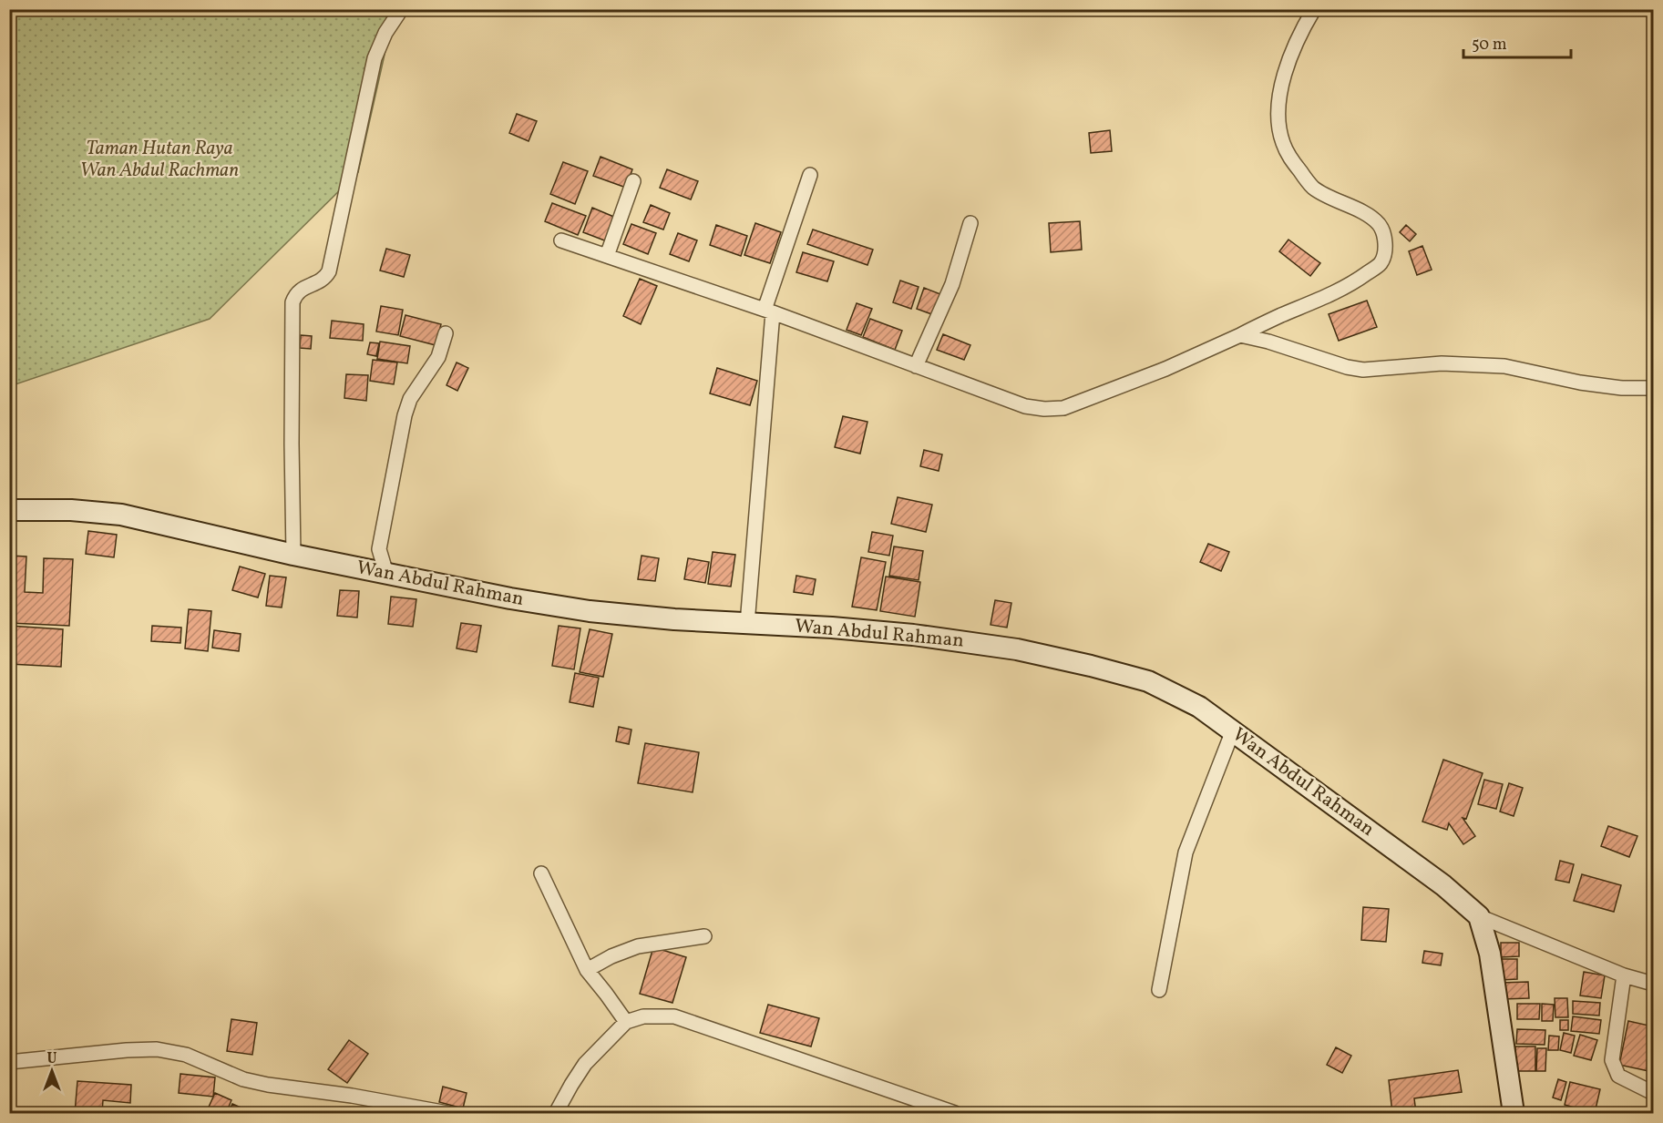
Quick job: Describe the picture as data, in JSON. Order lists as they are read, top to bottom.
{
  "streets": {
    "street": ["Wan Abdul Rahman"]
  },
  "parks": ["Taman Hutan Raya Wan Abdul Rachman"],
  "scale_bar": "50 m",
  "north": "top"
}
